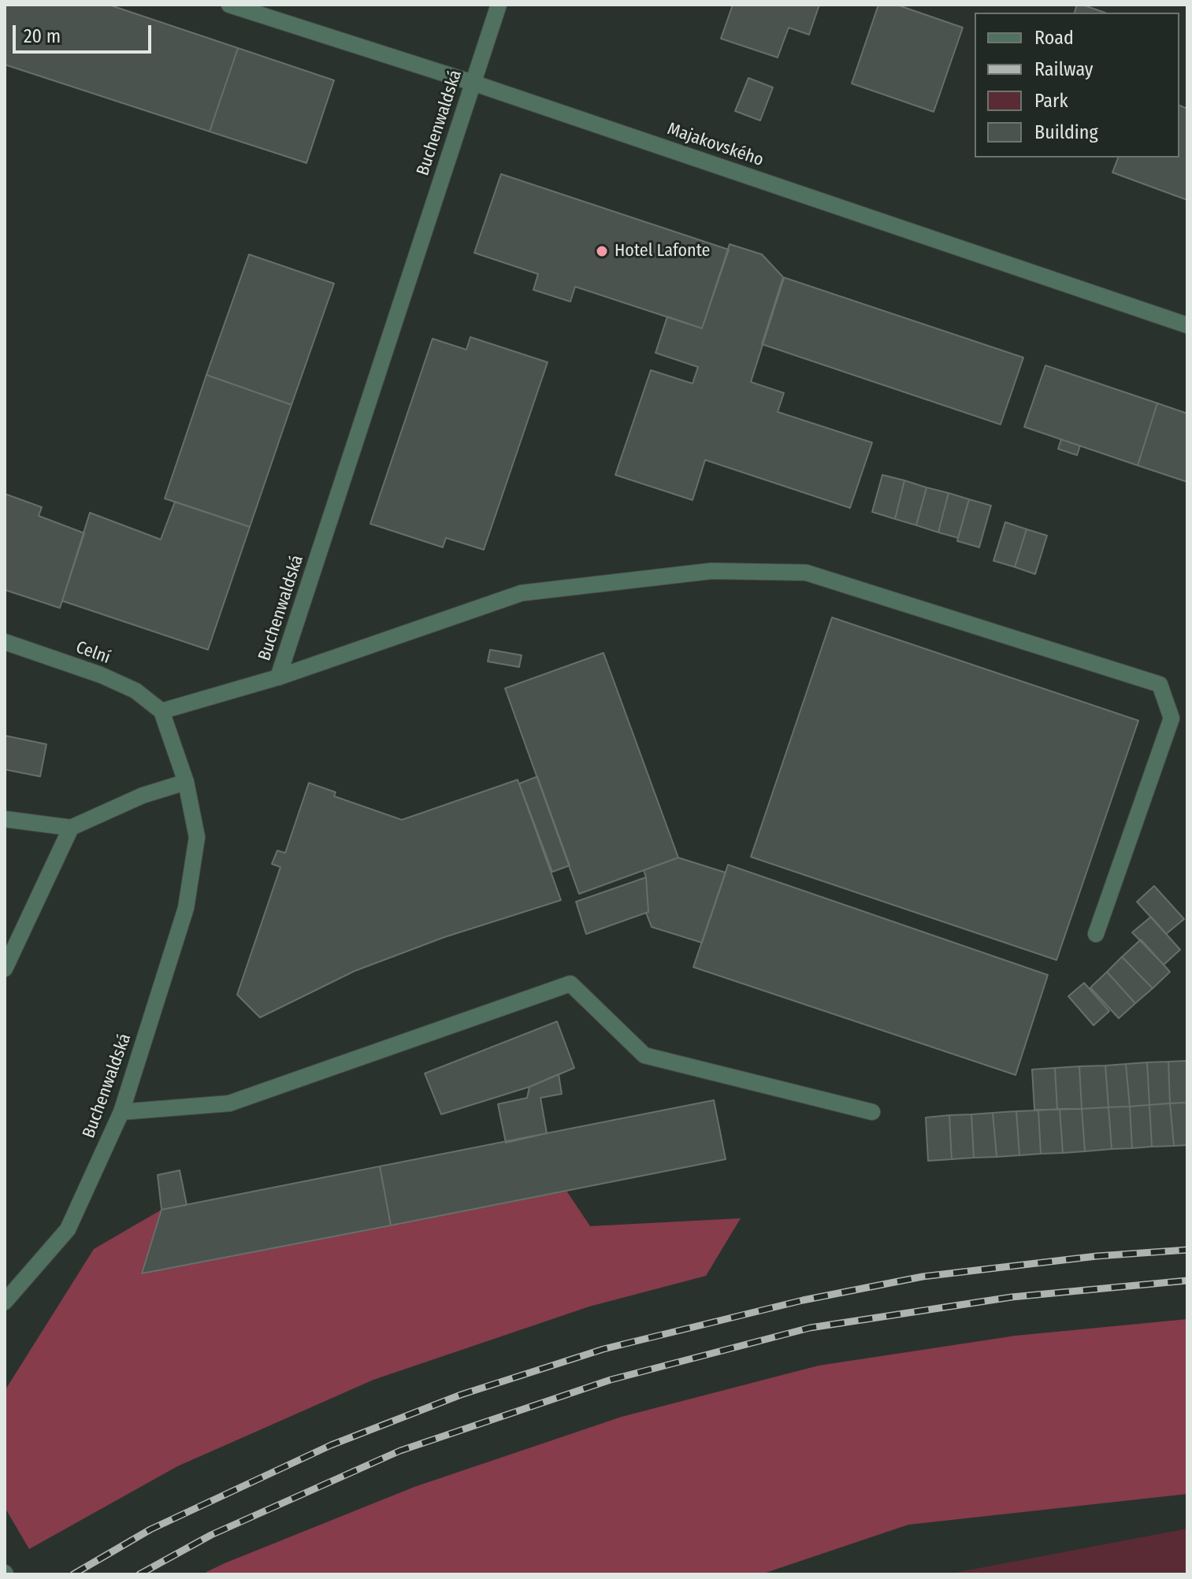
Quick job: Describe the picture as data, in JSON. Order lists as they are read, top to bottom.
{
  "streets": {
    "street": ["Buchenwaldská", "Majakovského", "Celní"]
  },
  "crossings": [
    ["Buchenwaldská", "Majakovského"],
    ["Buchenwaldská", "Celní"]
  ],
  "places": ["Hotel Lafonte"],
  "legend": [
    "Road",
    "Railway",
    "Park",
    "Building"
  ],
  "scale_bar": "20 m"
}
